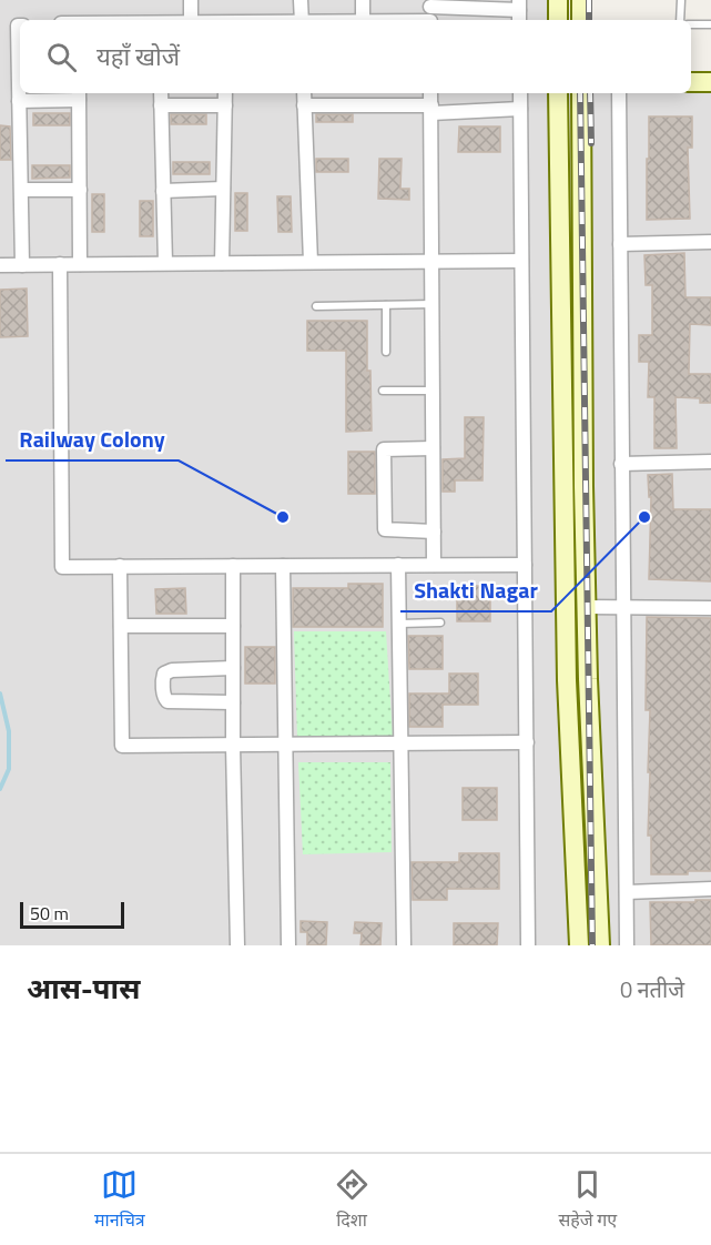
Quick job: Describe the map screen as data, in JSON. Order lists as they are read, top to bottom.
{
  "places": ["Railway Colony", "Shakti Nagar"],
  "scale_bar": "50 m",
  "page": {
    "search": "यहाँ खोजें",
    "scale": "50 m",
    "heading": ["आस-पास", "0 नतीजे"],
    "nav": ["मानचित्र", "दिशा", "सहेजे गए"]
  }
}
